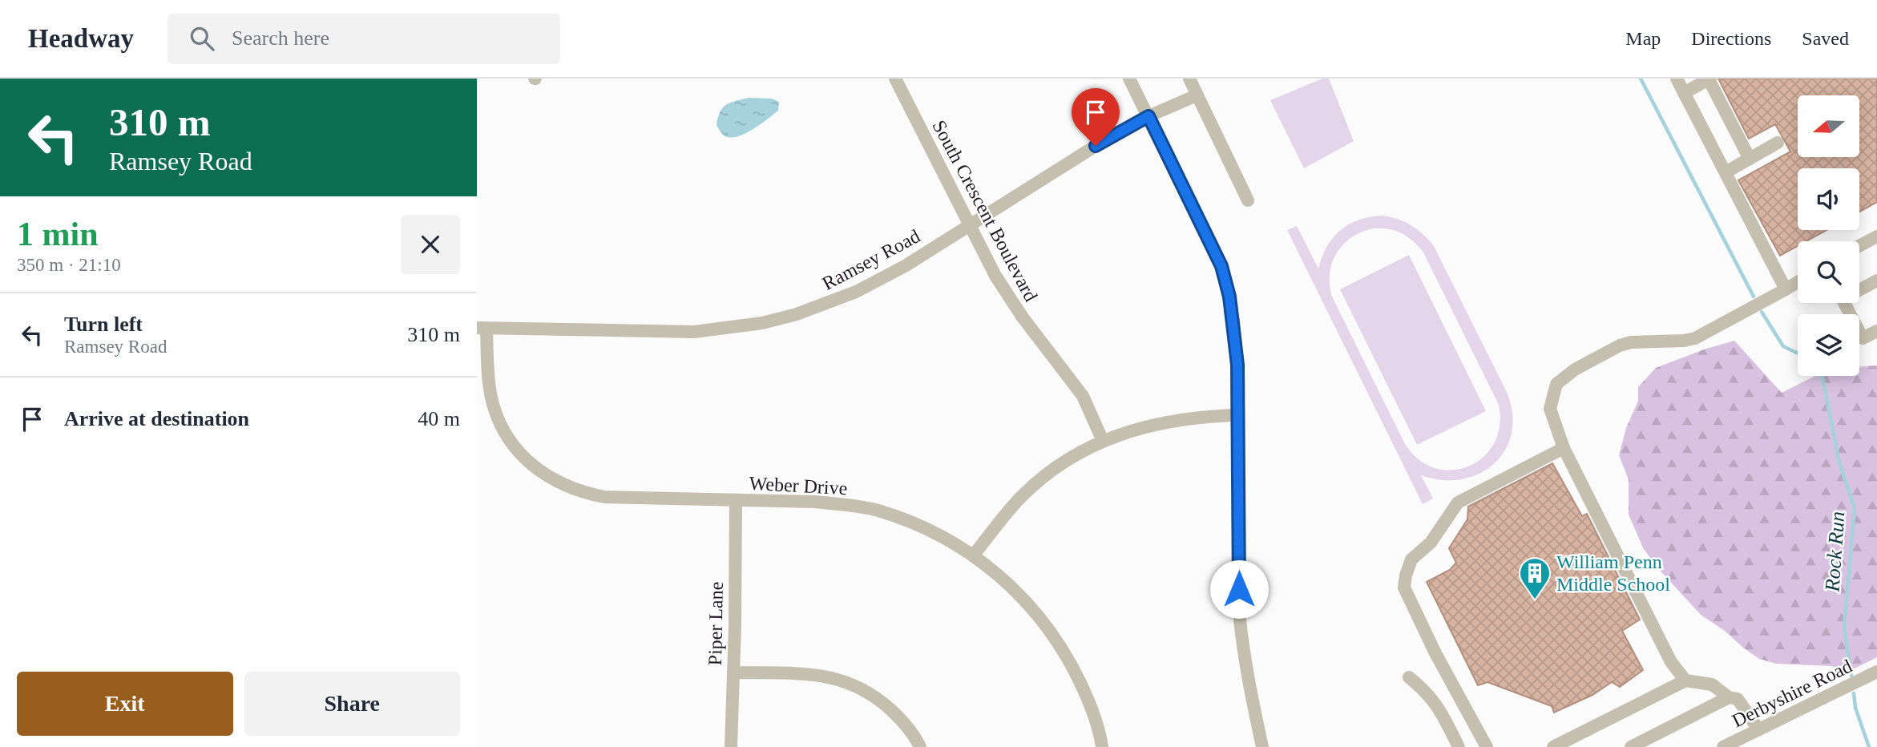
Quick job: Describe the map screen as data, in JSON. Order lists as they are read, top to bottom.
{
  "streets": {
    "street": [
      "South Crescent Boulevard",
      "Ramsey Road",
      "Weber Drive",
      "Piper Lane",
      "Derbyshire Road"
    ]
  },
  "crossings": [
    ["South Crescent Boulevard", "Ramsey Road"],
    ["Ramsey Road", "Weber Drive"],
    ["Weber Drive", "Piper Lane"]
  ],
  "water": ["Rock Run"],
  "places": {
    "building": ["William Penn Middle School"]
  },
  "north": "left",
  "page": {
    "header": "Headway",
    "search": "Search here",
    "nav": ["Map", "Directions", "Saved"],
    "turn": ["310 m", "Ramsey Road"],
    "heading": ["1 min", "350 m · 21:10"],
    "list": [
      {
        "name": "Turn left",
        "note": "Ramsey Road",
        "value": "310 m"
      },
      {
        "name": "Arrive at destination",
        "value": "40 m"
      }
    ],
    "buttons": ["Exit", "Share"]
  }
}
